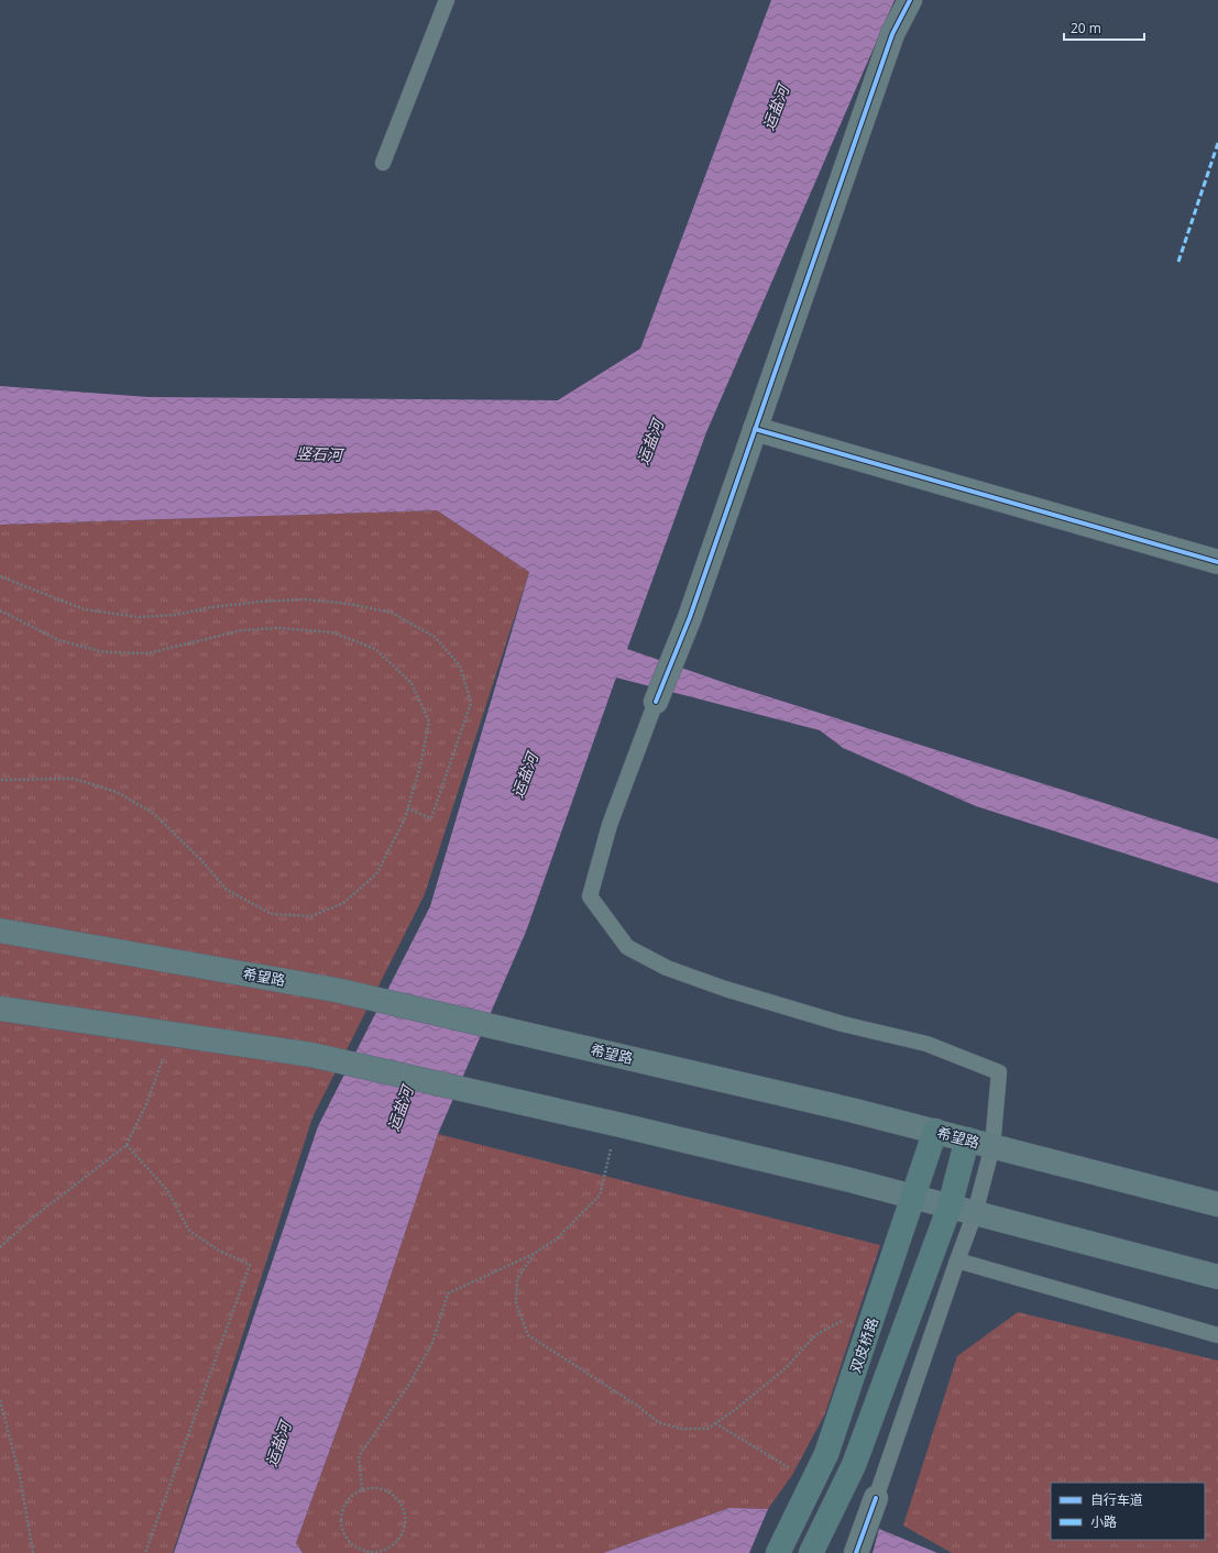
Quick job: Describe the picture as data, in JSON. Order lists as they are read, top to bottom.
{
  "streets": {
    "main road": ["希望路", "双皮桥路"]
  },
  "crossings": [
    ["希望路", "双皮桥路"]
  ],
  "water": ["运盐河", "竖石河"],
  "legend": ["自行车道", "小路"],
  "scale_bar": "20 m"
}
